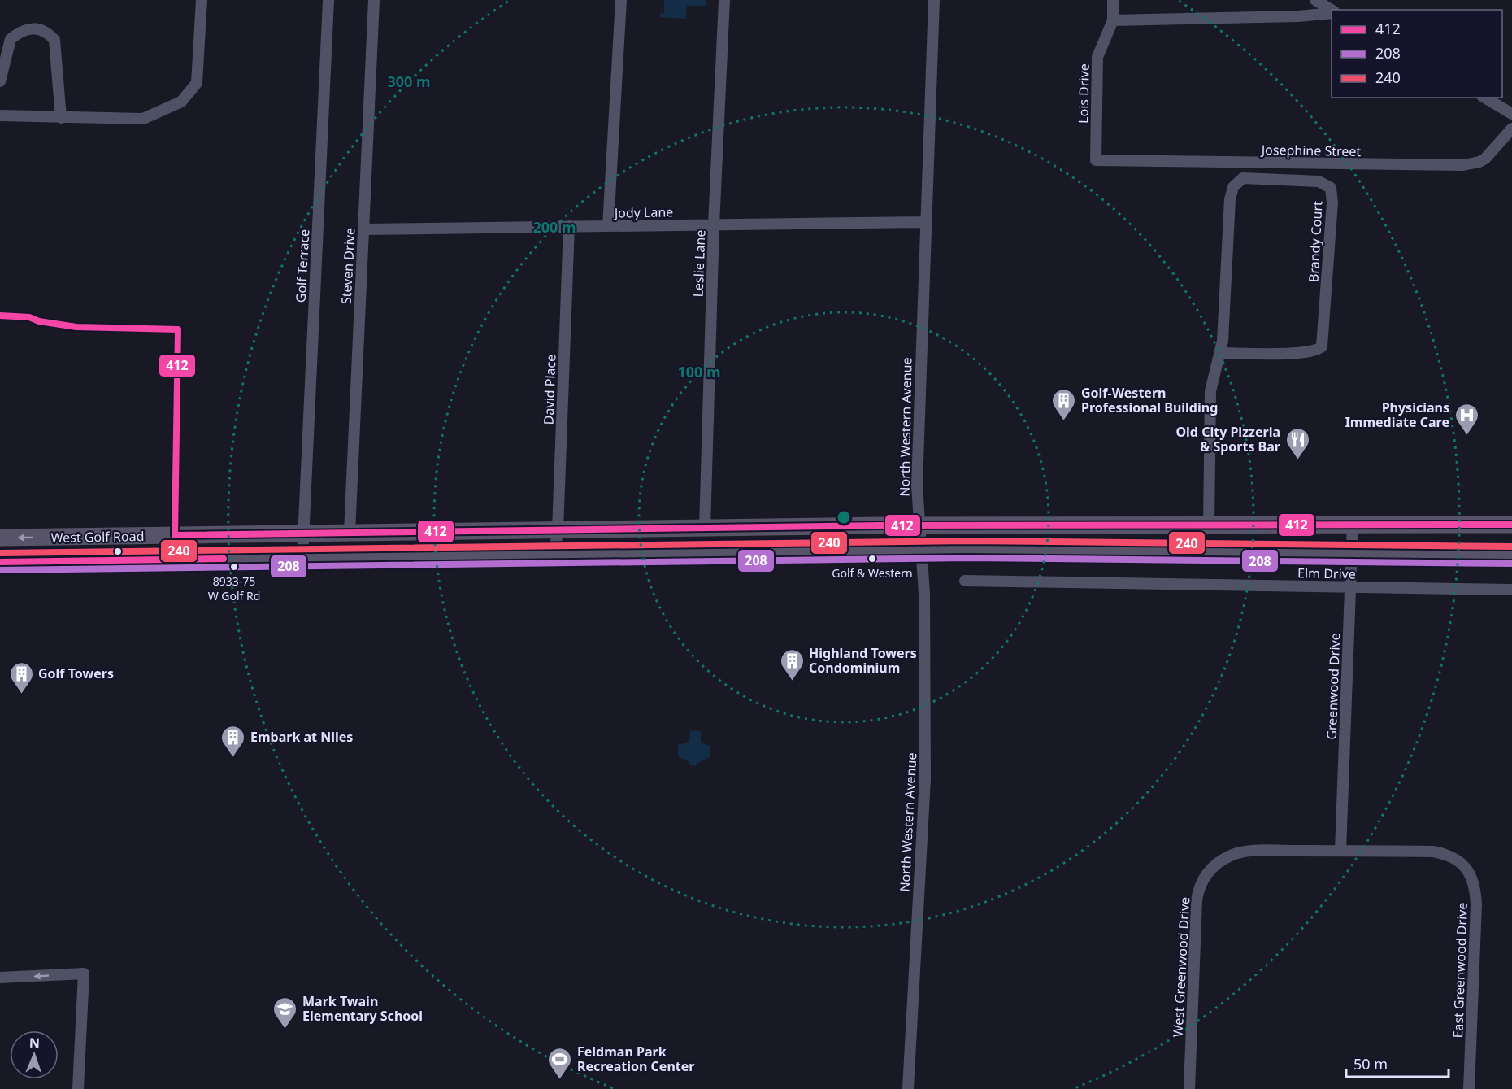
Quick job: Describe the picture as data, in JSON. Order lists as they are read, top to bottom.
{
  "streets": {
    "main road": ["West Golf Road"],
    "street": [
      "Lois Drive",
      "Josephine Street",
      "Jody Lane",
      "Brandy Court",
      "Leslie Lane",
      "Golf Terrace",
      "Steven Drive",
      "David Place",
      "North Western Avenue",
      "Elm Drive",
      "Greenwood Drive",
      "West Greenwood Drive",
      "East Greenwood Drive"
    ]
  },
  "crossings": [
    ["Lois Drive", "Josephine Street"],
    ["Jody Lane", "Leslie Lane"],
    ["Jody Lane", "Steven Drive"],
    ["Jody Lane", "David Place"],
    ["Jody Lane", "North Western Avenue"],
    ["Brandy Court", "West Golf Road"],
    ["Leslie Lane", "West Golf Road"],
    ["Golf Terrace", "West Golf Road"],
    ["Steven Drive", "West Golf Road"],
    ["David Place", "West Golf Road"],
    ["North Western Avenue", "West Golf Road"],
    ["West Golf Road", "Greenwood Drive"],
    ["Elm Drive", "Greenwood Drive"],
    ["Greenwood Drive", "West Greenwood Drive"],
    ["Greenwood Drive", "East Greenwood Drive"],
    ["West Greenwood Drive", "East Greenwood Drive"]
  ],
  "places": {
    "building": [
      "Golf-Western Professional Building",
      "Highland Towers Condominium",
      "Golf Towers",
      "Embark at Niles"
    ],
    "hospital": ["Physicians Immediate Care"],
    "restaurant": ["Old City Pizzeria & Sports Bar"],
    "other": ["Golf & Western", "8933-75 W Golf Rd"],
    "school or university": ["Mark Twain Elementary School"],
    "sports": ["Feldman Park Recreation Center"]
  },
  "lines": ["transit line 412", "transit line 240", "transit line 208"],
  "legend": ["412", "208", "240"],
  "scale_bar": "50 m",
  "north": "top",
  "rings": ["300 m", "200 m", "100 m"]
}
